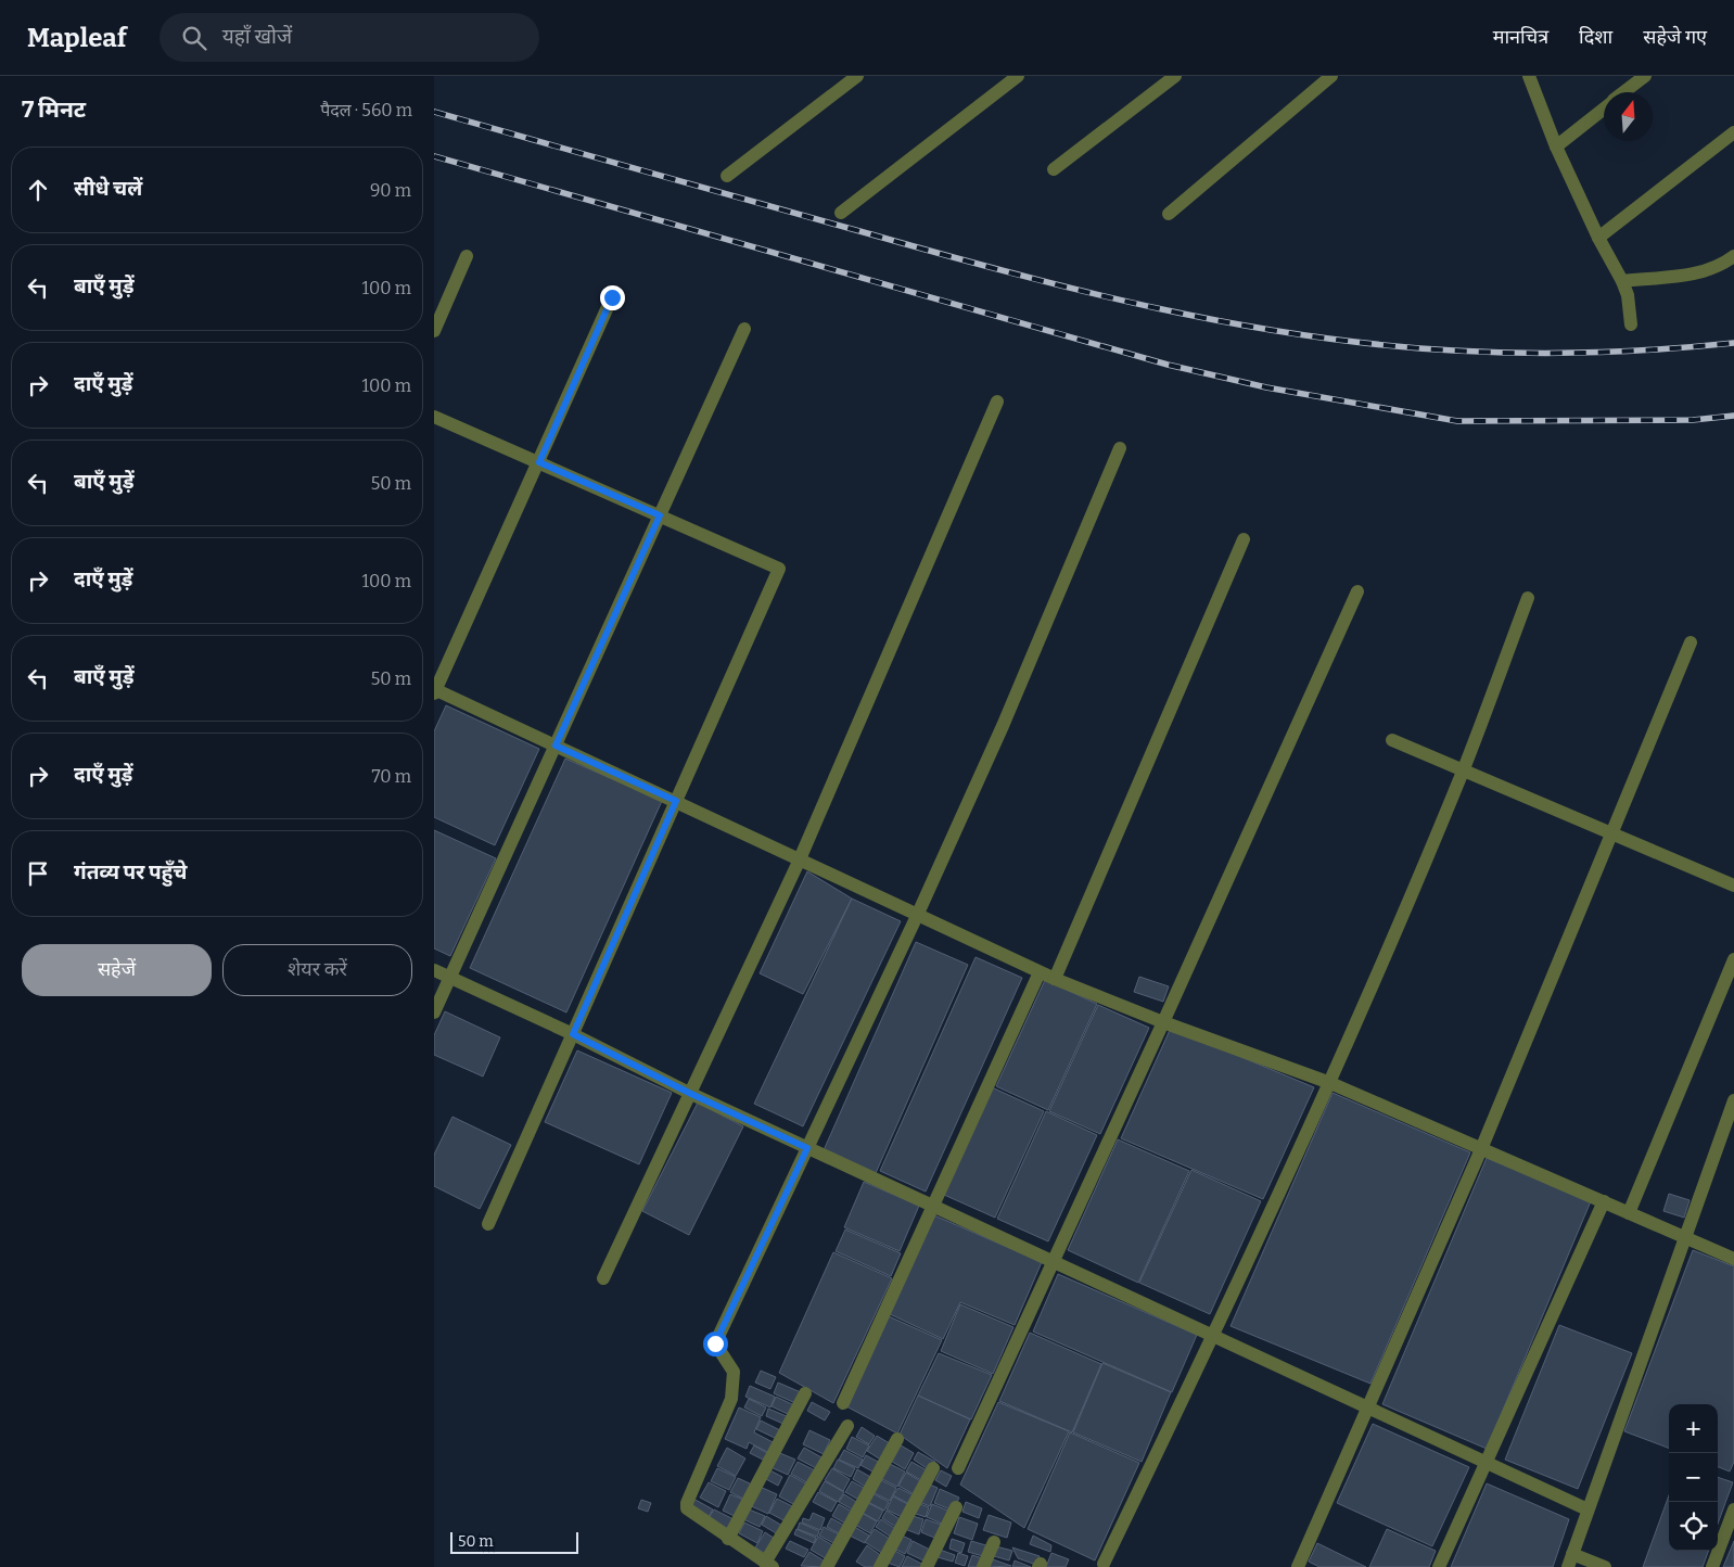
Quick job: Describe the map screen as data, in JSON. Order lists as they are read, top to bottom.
{
  "scale_bar": "50 m",
  "north": "top",
  "page": {
    "header": "Mapleaf",
    "search": "यहाँ खोजें",
    "nav": ["मानचित्र", "दिशा", "सहेजे गए"],
    "heading": ["7 मिनट", "पैदल · 560 m"],
    "list": [
      ["सीधे चलें", "90 m"],
      ["बाएँ मुड़ें", "100 m"],
      ["दाएँ मुड़ें", "100 m"],
      ["बाएँ मुड़ें", "50 m"],
      ["दाएँ मुड़ें", "100 m"],
      ["बाएँ मुड़ें", "50 m"],
      ["दाएँ मुड़ें", "70 m"],
      "गंतव्य पर पहुँचे"
    ],
    "buttons": ["सहेजें", "शेयर करें"],
    "map_buttons": ["+", "−"],
    "scale": "50 m"
  }
}
